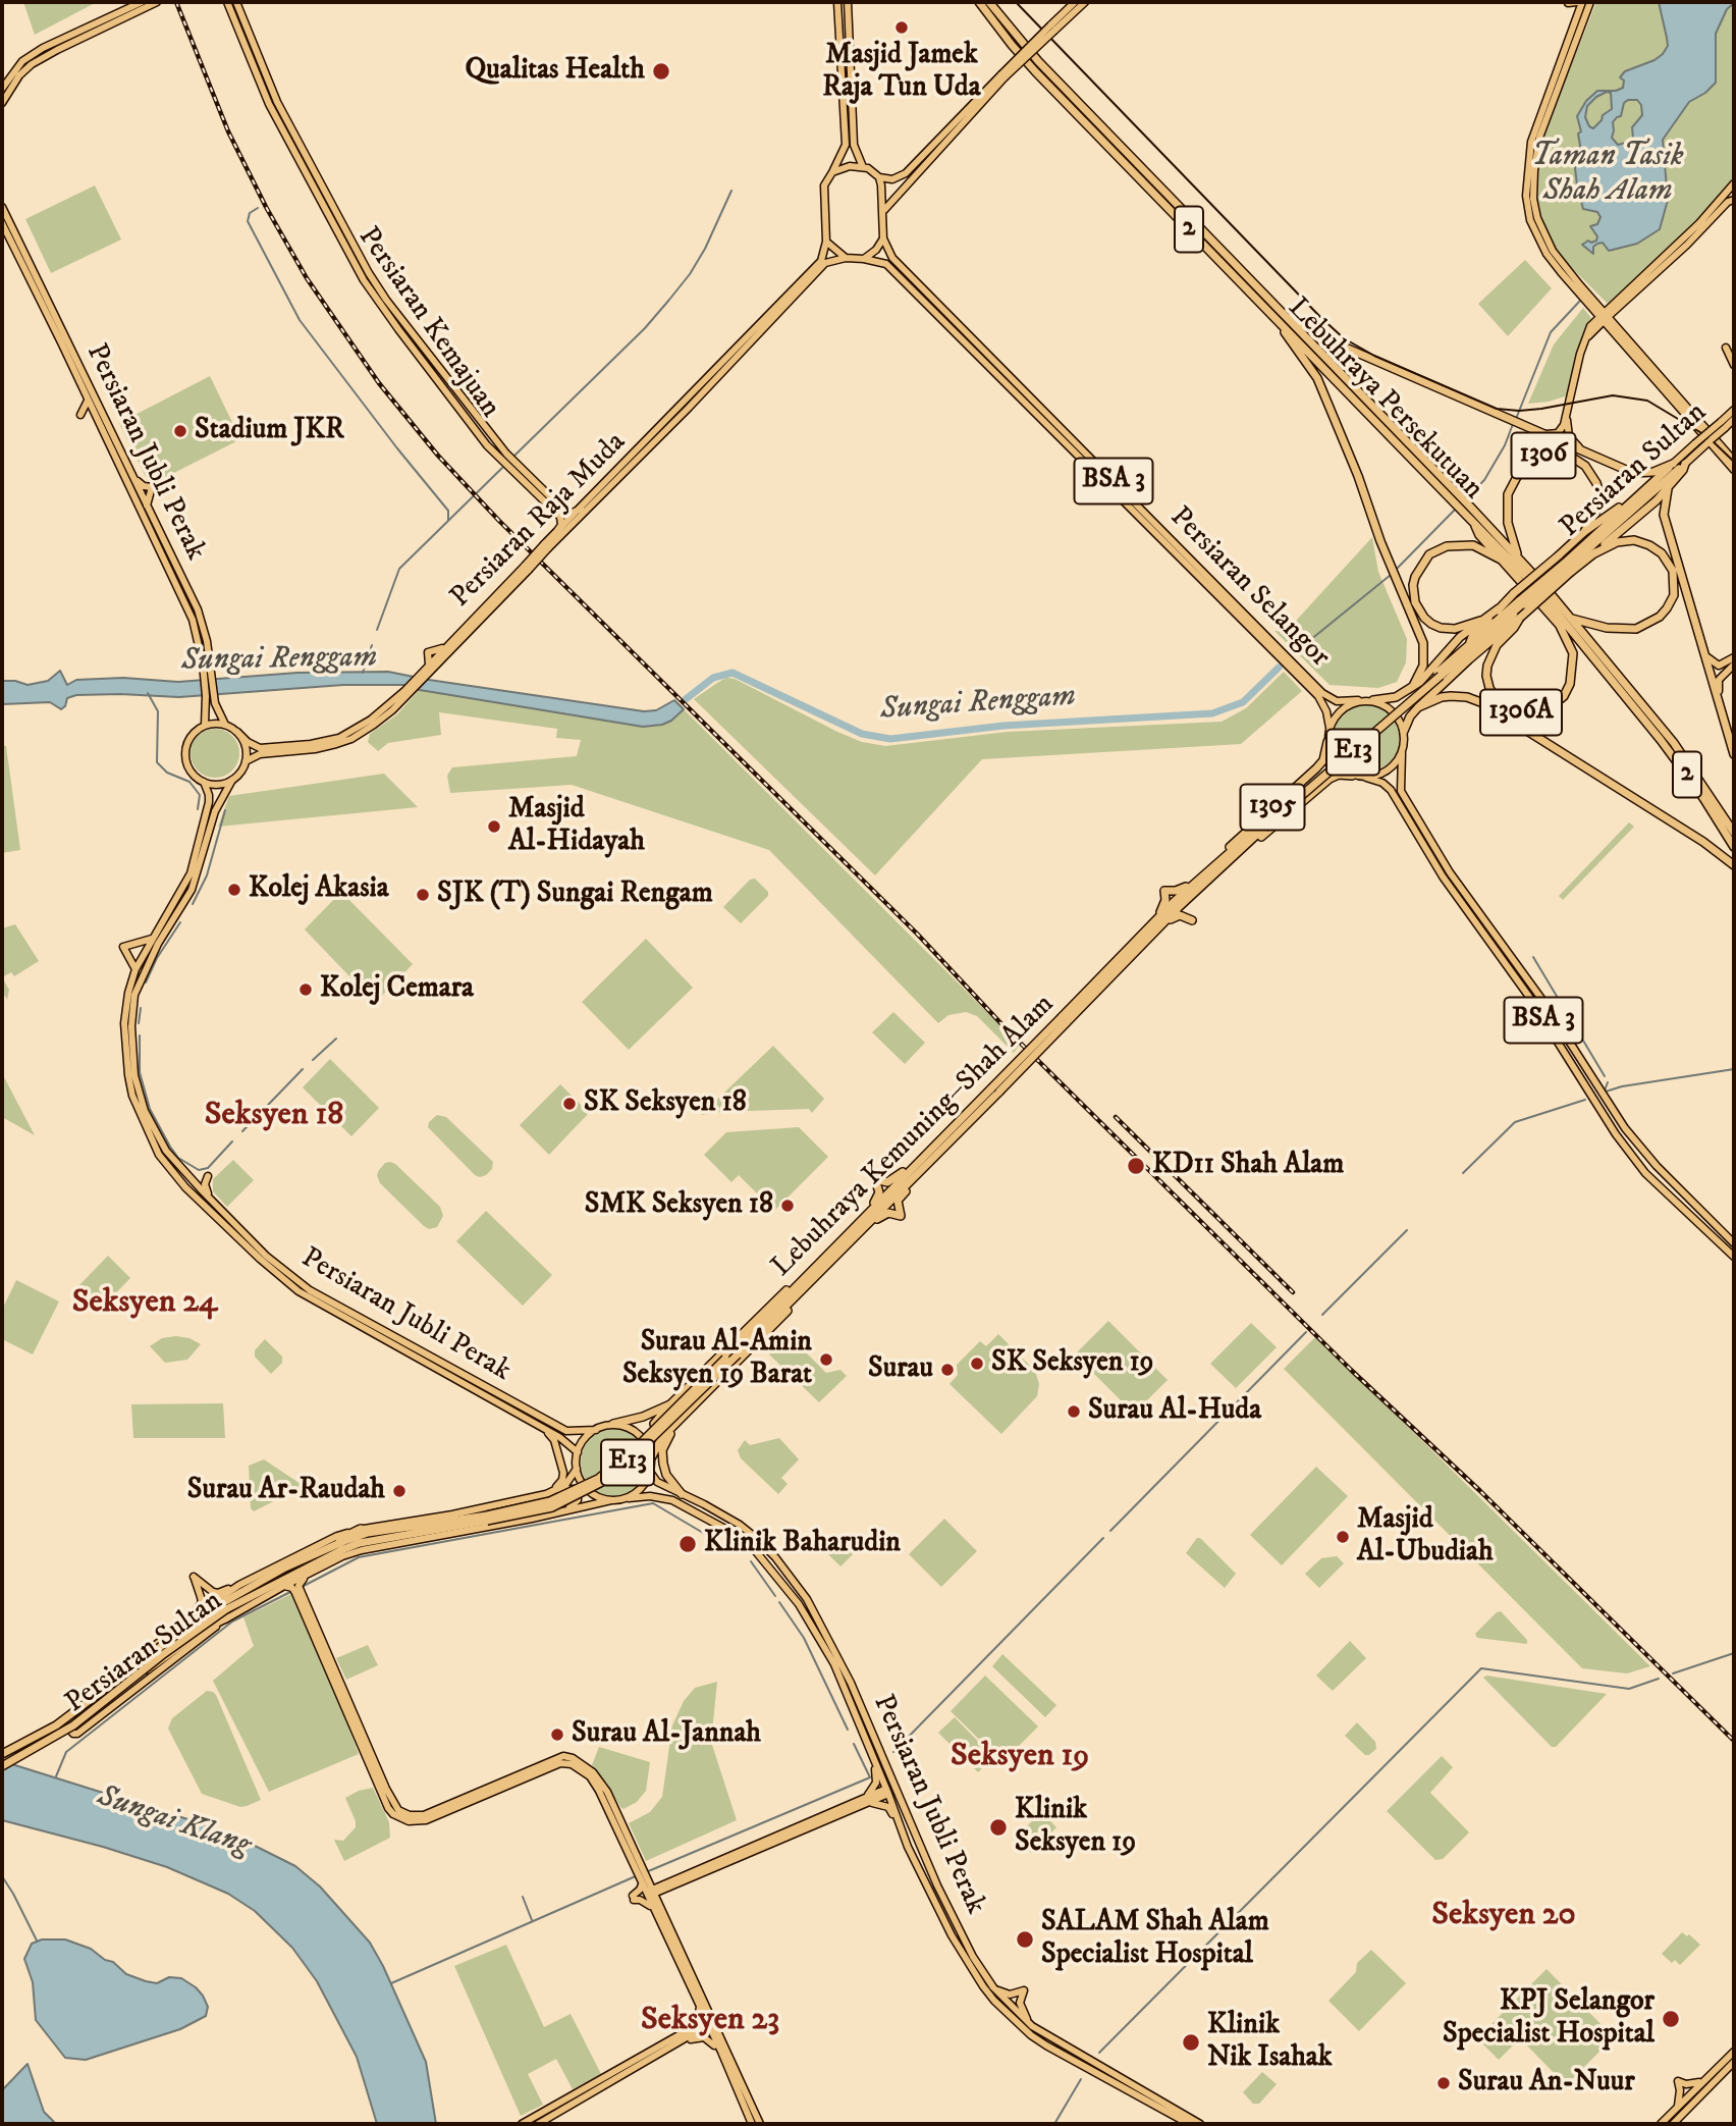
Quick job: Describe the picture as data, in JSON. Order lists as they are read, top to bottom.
{
  "streets": {
    "highway": [
      "2",
      "Lebuhraya Persekutuan",
      "1306",
      "Persiaran Sultan",
      "1306A",
      "E13",
      "1305",
      "Lebuhraya Kemuning–Shah Alam"
    ],
    "main road": [
      "Persiaran Kemajuan",
      "Persiaran Jubli Perak",
      "BSA 3",
      "Persiaran Raja Muda",
      "Persiaran Selangor"
    ]
  },
  "crossings": [
    ["Persiaran Kemajuan", "Persiaran Raja Muda"],
    ["Lebuhraya Persekutuan", "1306"],
    ["Persiaran Jubli Perak", "Persiaran Sultan"],
    ["Persiaran Jubli Perak", "Persiaran Raja Muda"],
    ["Persiaran Sultan", "E13"],
    ["Persiaran Sultan", "Lebuhraya Kemuning–Shah Alam"],
    ["BSA 3", "Persiaran Selangor"],
    ["BSA 3", "1305"],
    ["Persiaran Raja Muda", "Persiaran Selangor"],
    ["Persiaran Selangor", "1305"],
    ["E13", "Lebuhraya Kemuning–Shah Alam"],
    ["1305", "Lebuhraya Kemuning–Shah Alam"]
  ],
  "districts": [
    "Seksyen 18",
    "Seksyen 24",
    "Seksyen 19",
    "Seksyen 20",
    "Seksyen 23"
  ],
  "water": ["Taman Tasik Shah Alam", "Sungai Renggam", "Sungai Klang"],
  "places": [
    "Masjid Jamek Raja Tun Uda",
    "Qualitas Health",
    "Stadium JKR",
    "Masjid Al-Hidayah",
    "Kolej Akasia",
    "SJK (T) Sungai Rengam",
    "Kolej Cemara",
    "SK Seksyen 18",
    "KD11 Shah Alam",
    "SMK Seksyen 18",
    "Surau Al-Amin Seksyen 19 Barat",
    "SK Seksyen 19",
    "Surau",
    "Surau Al-Huda",
    "Surau Ar-Raudah",
    "Masjid Al-Ubudiah",
    "Klinik Baharudin",
    "Surau Al-Jannah",
    "Klinik Seksyen 19",
    "SALAM Shah Alam Specialist Hospital",
    "KPJ Selangor Specialist Hospital",
    "Klinik Nik Isahak",
    "Surau An-Nuur"
  ]
}
